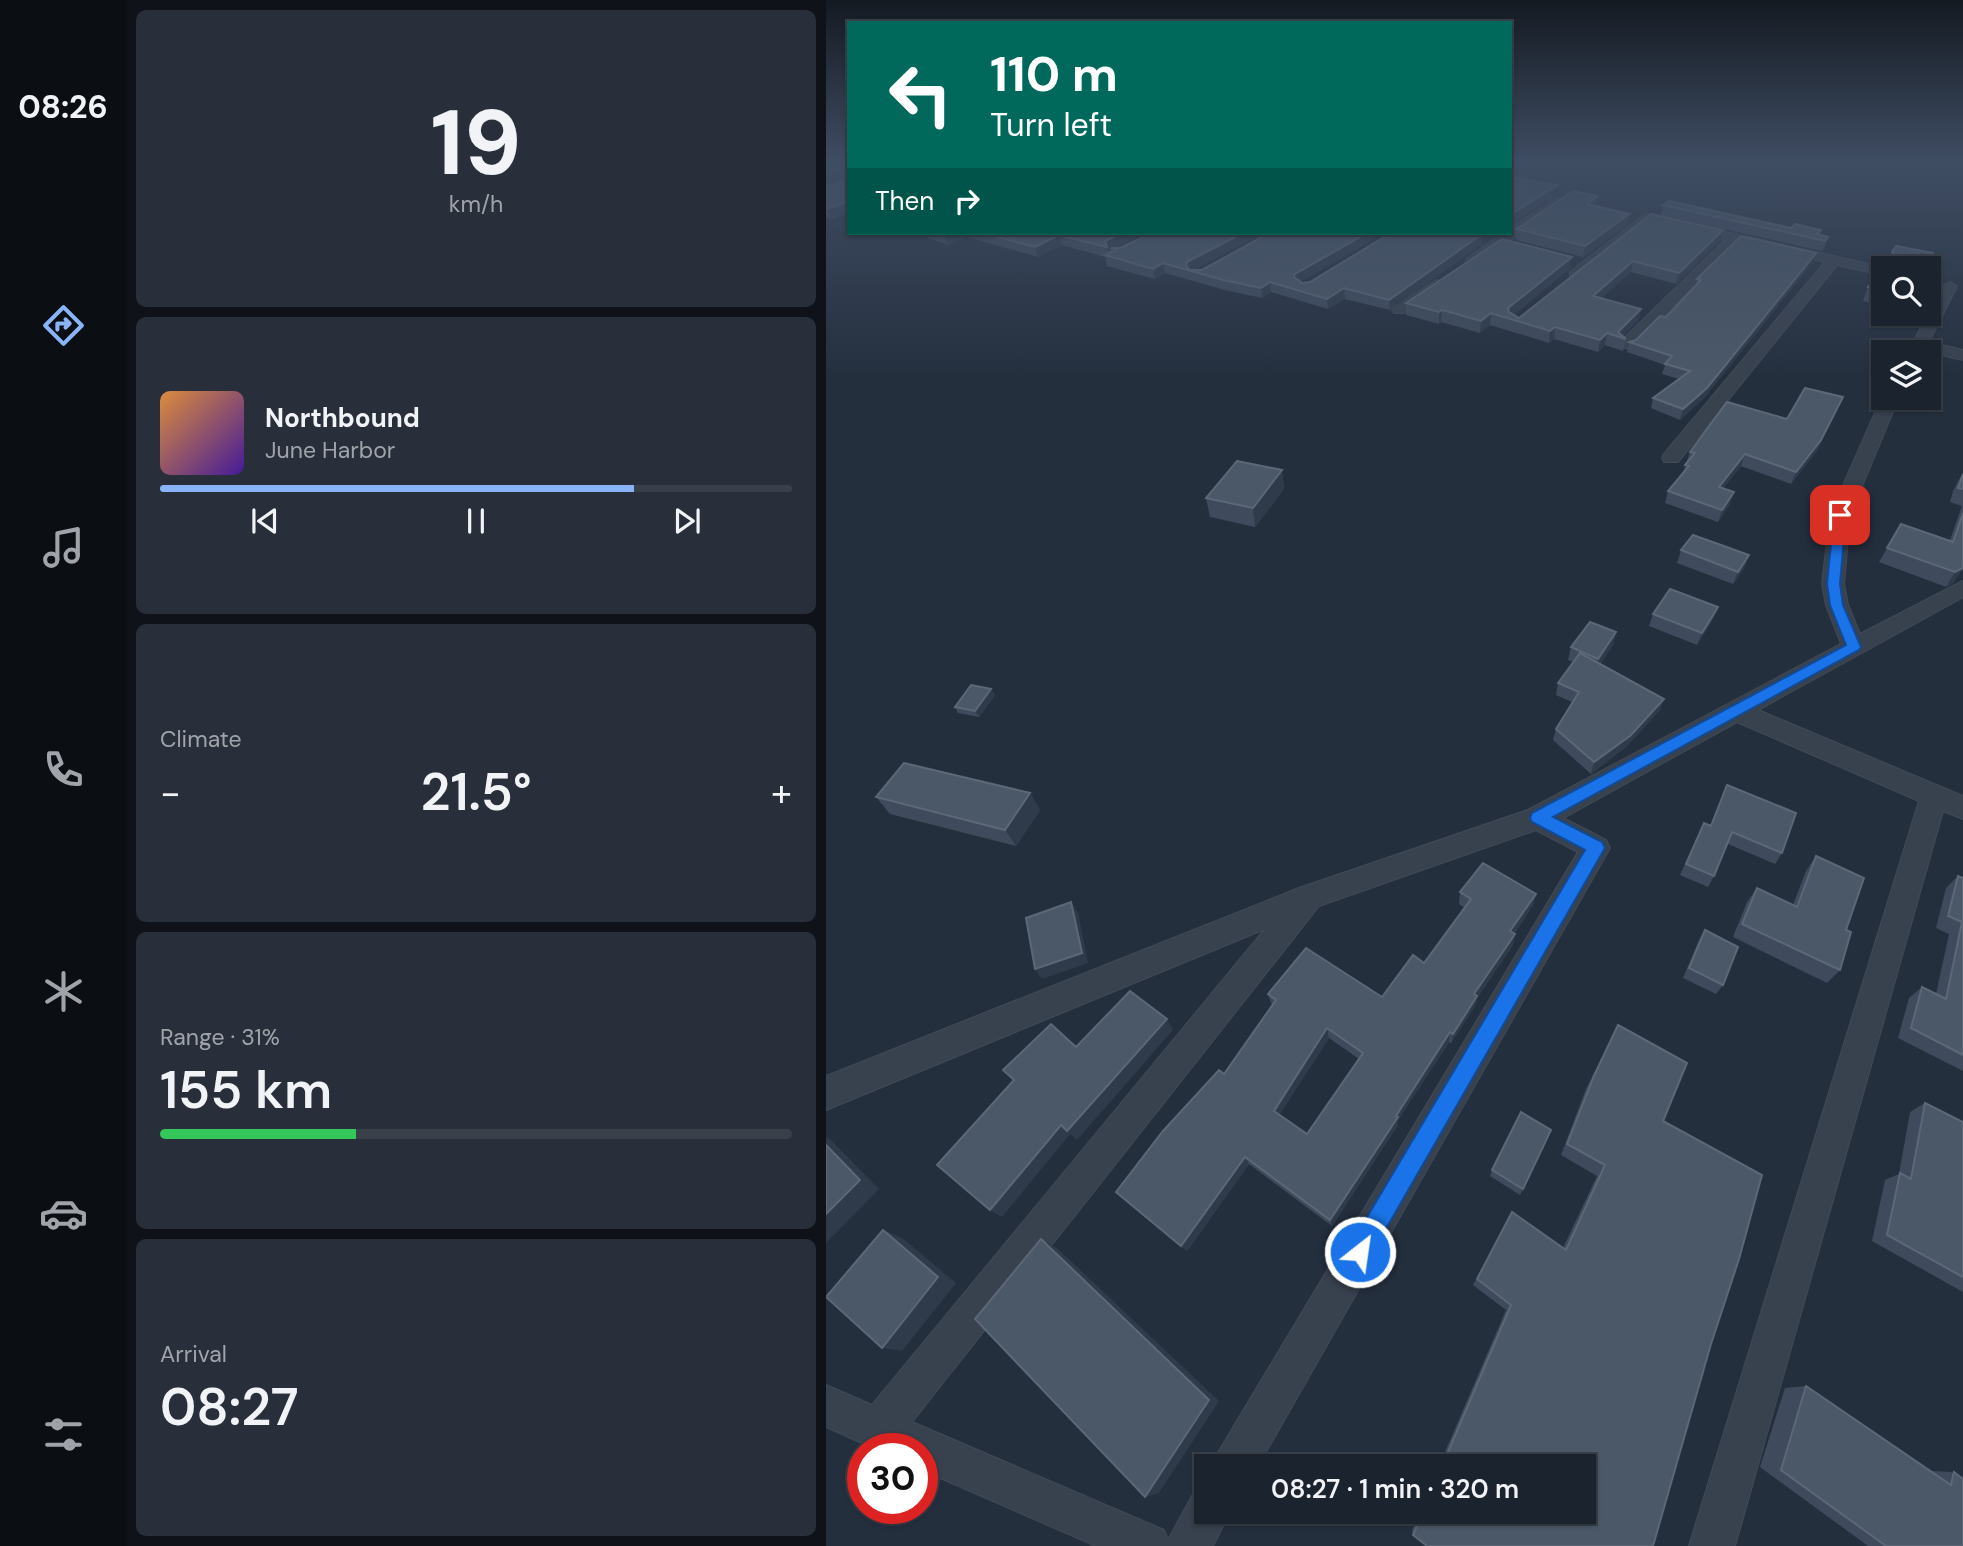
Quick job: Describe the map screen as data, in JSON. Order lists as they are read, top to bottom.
{
  "page": {
    "tabs": "08:26",
    "tile": [
      ["19", "km/h"],
      "Climate",
      ["Range · 31%", "155 km"],
      ["Arrival", "08:27"]
    ],
    "turn": ["110 m", "Turn left"],
    "then": "Then",
    "song": ["Northbound", "June Harbor"],
    "heat": ["−", "21.5°", "+"],
    "limit": "30",
    "trip": "08:27 · 1 min · 320 m"
  }
}
